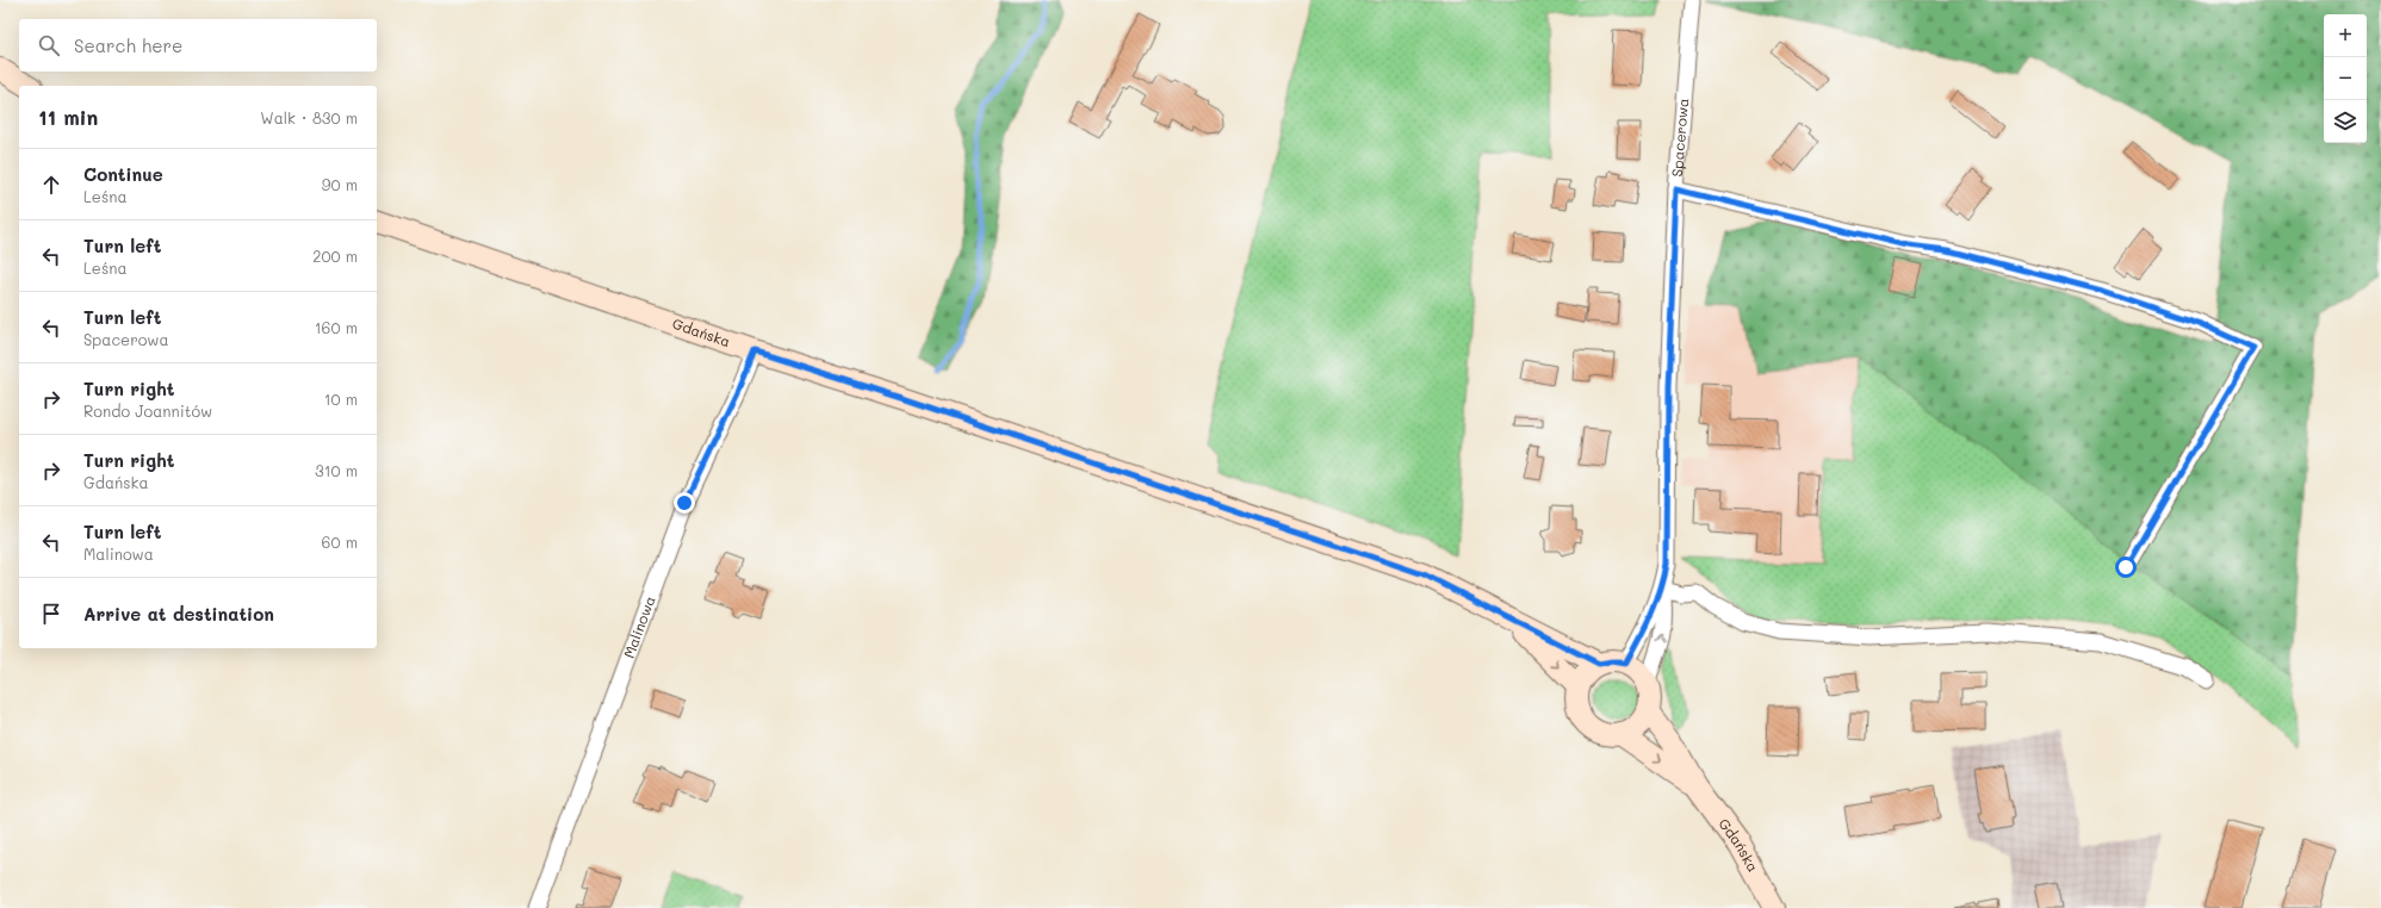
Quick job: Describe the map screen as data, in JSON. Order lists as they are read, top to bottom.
{
  "streets": {
    "main road": ["Gdańska"],
    "street": ["Spacerowa", "Malinowa"]
  },
  "crossings": [
    ["Spacerowa", "Gdańska"],
    ["Gdańska", "Malinowa"]
  ],
  "page": {
    "map_buttons": ["+", "−"],
    "search": "Search here",
    "heading": ["11 min", "Walk · 830 m"],
    "list": [
      ["Continue", "Leśna", "90 m"],
      ["Turn left", "Leśna", "200 m"],
      ["Turn left", "Spacerowa", "160 m"],
      ["Turn right", "Rondo Joannitów", "10 m"],
      ["Turn right", "Gdańska", "310 m"],
      ["Turn left", "Malinowa", "60 m"],
      "Arrive at destination"
    ]
  }
}
